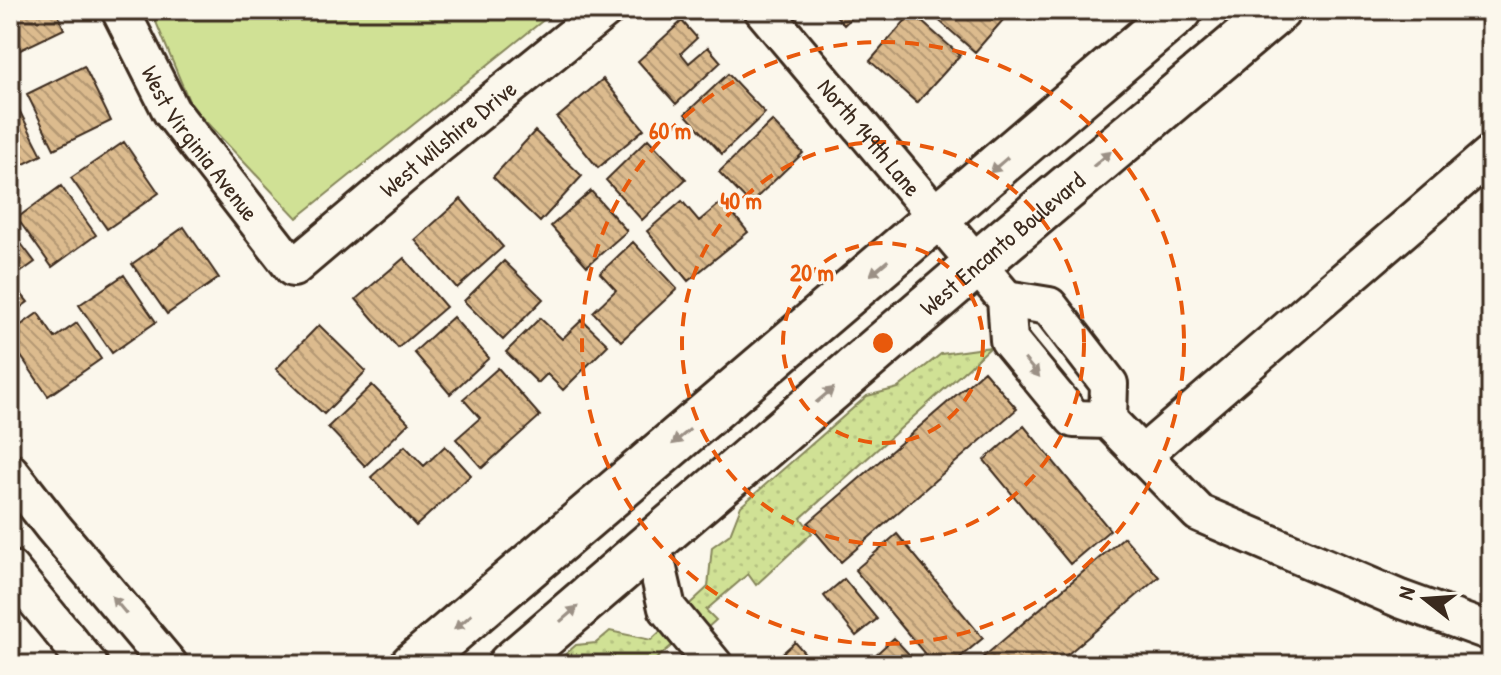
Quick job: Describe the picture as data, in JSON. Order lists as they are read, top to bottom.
{
  "streets": {
    "main road": ["West Encanto Boulevard"],
    "street": ["North 149th Lane", "West Wilshire Drive", "West Virginia Avenue"]
  },
  "crossings": [
    ["North 149th Lane", "West Encanto Boulevard"],
    ["West Wilshire Drive", "West Virginia Avenue"]
  ],
  "north": "left",
  "rings": ["60 m", "40 m", "20 m"]
}
